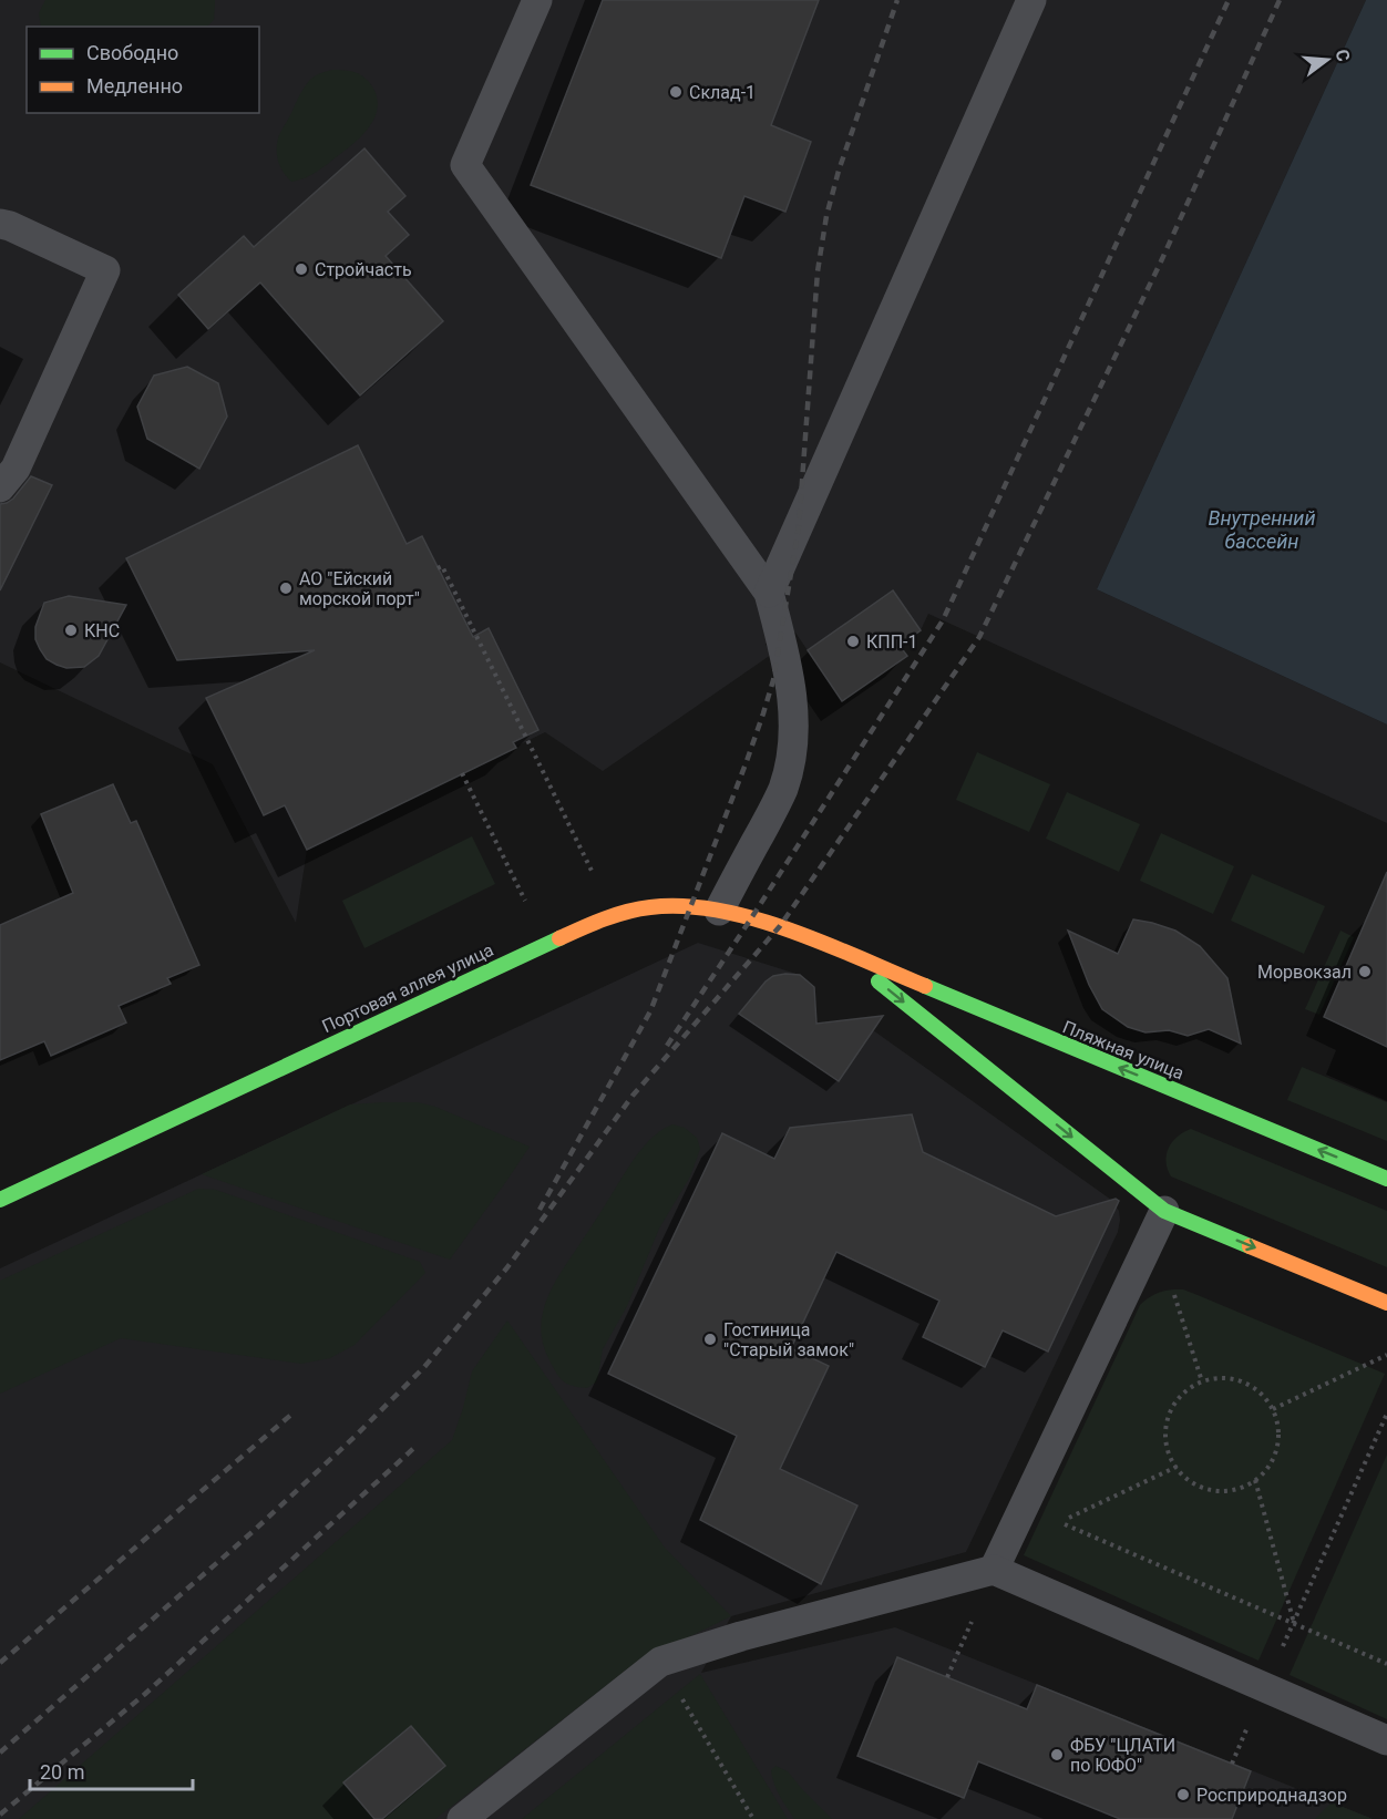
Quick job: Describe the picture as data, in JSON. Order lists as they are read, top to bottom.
{
  "streets": {
    "street": ["Портовая аллея улица", "Пляжная улица"]
  },
  "crossings": [
    ["Портовая аллея улица", "Пляжная улица"]
  ],
  "water": ["Внутренний бассейн"],
  "places": [
    "Склад-1",
    "Стройчасть",
    "АО \"Ейский морской порт\"",
    "КНС",
    "КПП-1",
    "Морвокзал",
    "Гостиница \"Старый замок\"",
    "ФБУ \"ЦЛАТИ по ЮФО\"",
    "Росприроднадзор"
  ],
  "legend": ["Свободно", "Медленно"],
  "scale_bar": "20 m",
  "north": "right"
}
